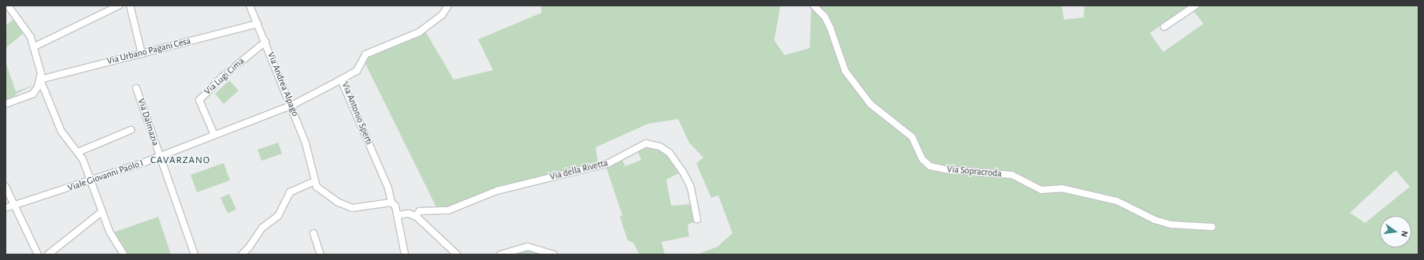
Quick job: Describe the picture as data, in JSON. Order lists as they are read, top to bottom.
{
  "streets": {
    "street": [
      "Via Urbano Pagani Cesa",
      "Via Lugi Cima",
      "Via Andrea Alpago",
      "Via Antonio Sperti",
      "Via Dalmazia",
      "Via della Rivetta",
      "Via Sopracroda",
      "Viale Giovanni Paolo I"
    ]
  },
  "crossings": [
    ["Via Urbano Pagani Cesa", "Via Andrea Alpago"],
    ["Via Lugi Cima", "Via Andrea Alpago"],
    ["Via Lugi Cima", "Viale Giovanni Paolo I"],
    ["Via Andrea Alpago", "Viale Giovanni Paolo I"],
    ["Via Antonio Sperti", "Viale Giovanni Paolo I"],
    ["Via Dalmazia", "Viale Giovanni Paolo I"]
  ],
  "districts": ["CAVARZANO"],
  "north": "right"
}
